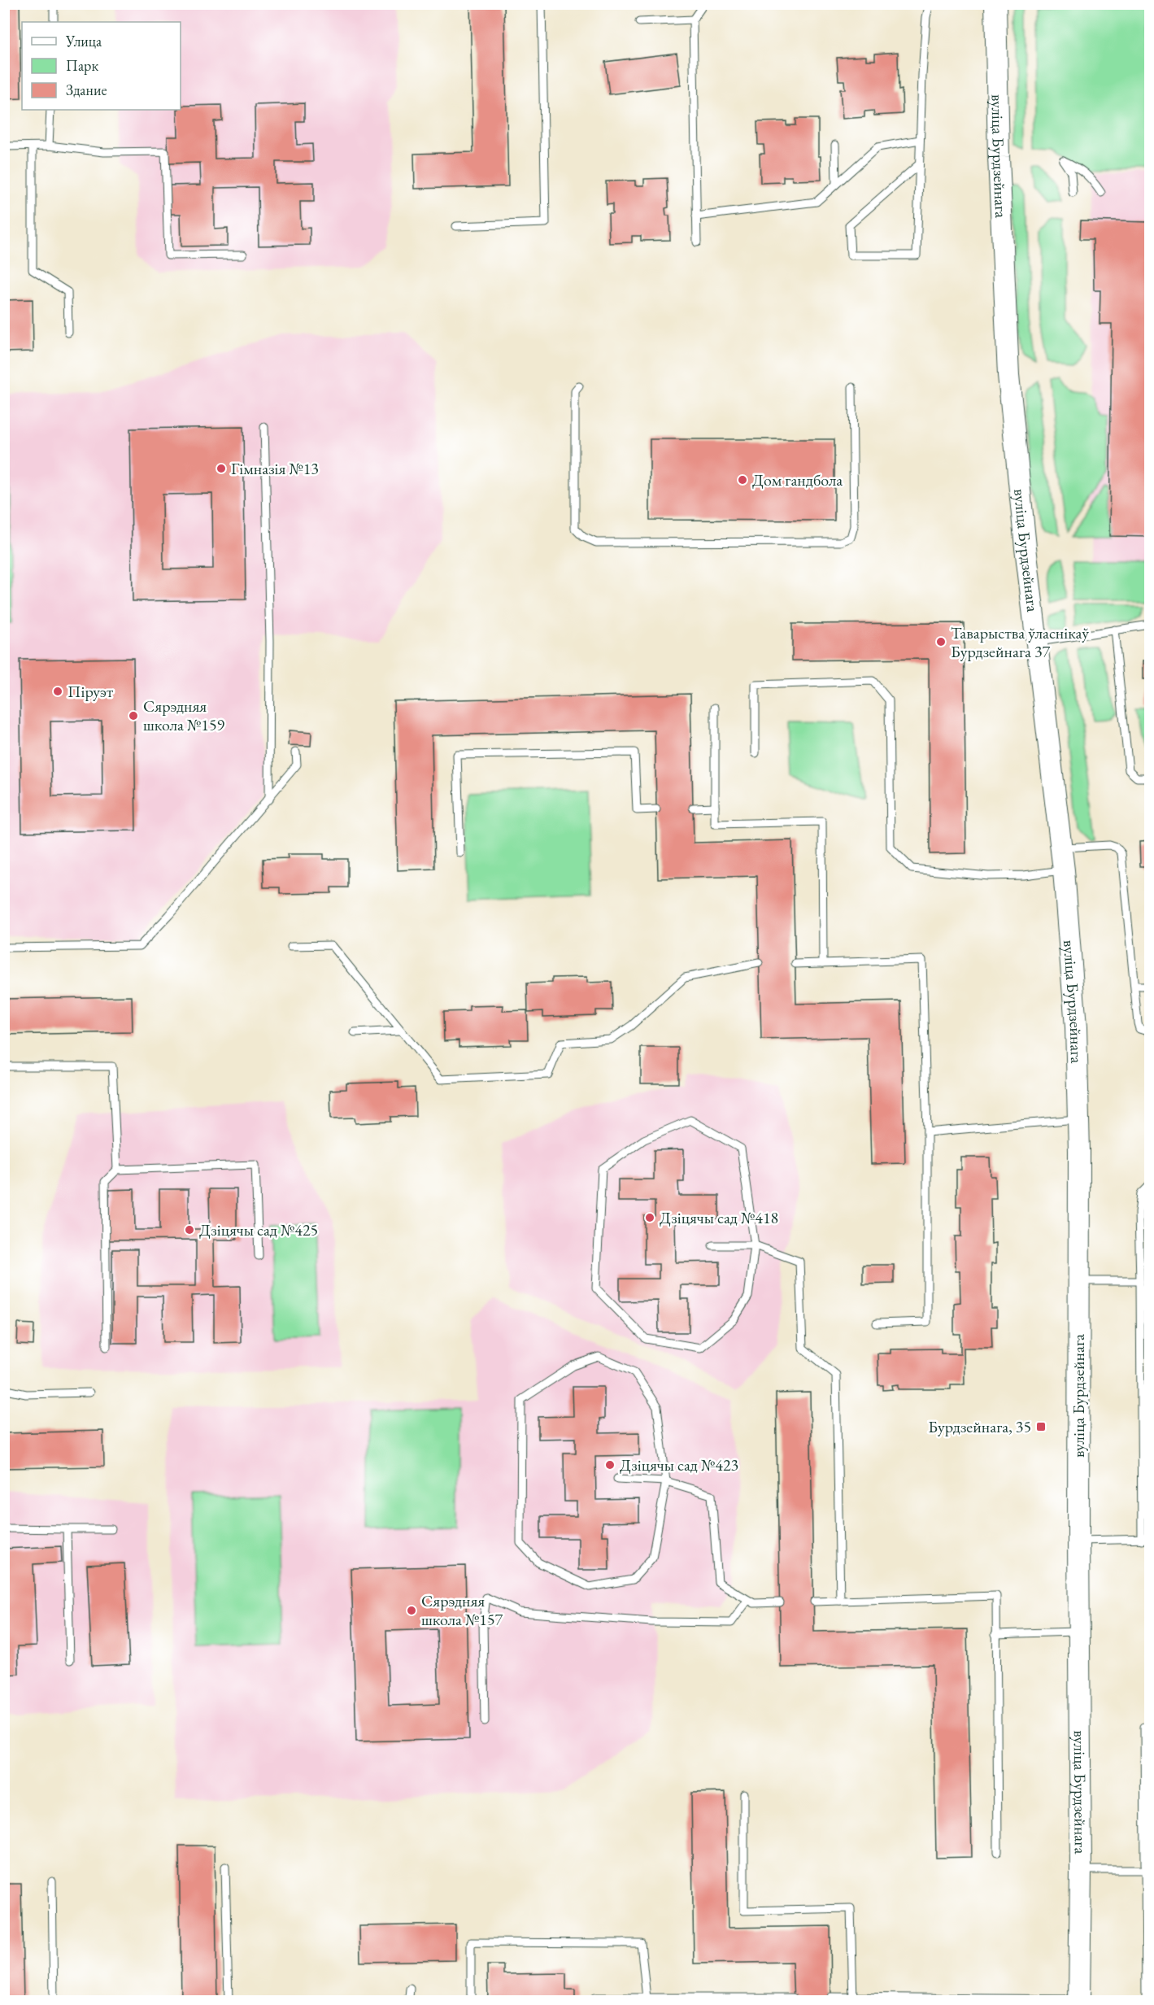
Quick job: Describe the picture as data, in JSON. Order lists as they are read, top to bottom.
{
  "streets": {
    "street": ["вуліца Бурдзейнага"]
  },
  "places": {
    "other": [
      "Гімназія №13",
      "Дом гандбола",
      "Таварыства ўласнікаў Бурдзейнага 37",
      "Піруэт",
      "Сярэдняя школа №159",
      "Дзіцячы сад №418",
      "Дзіцячы сад №425",
      "Дзіцячы сад №423",
      "Сярэдняя школа №157"
    ],
    "transit": ["Бурдзейнага, 35"]
  },
  "legend": ["Улица", "Парк", "Здание"]
}
